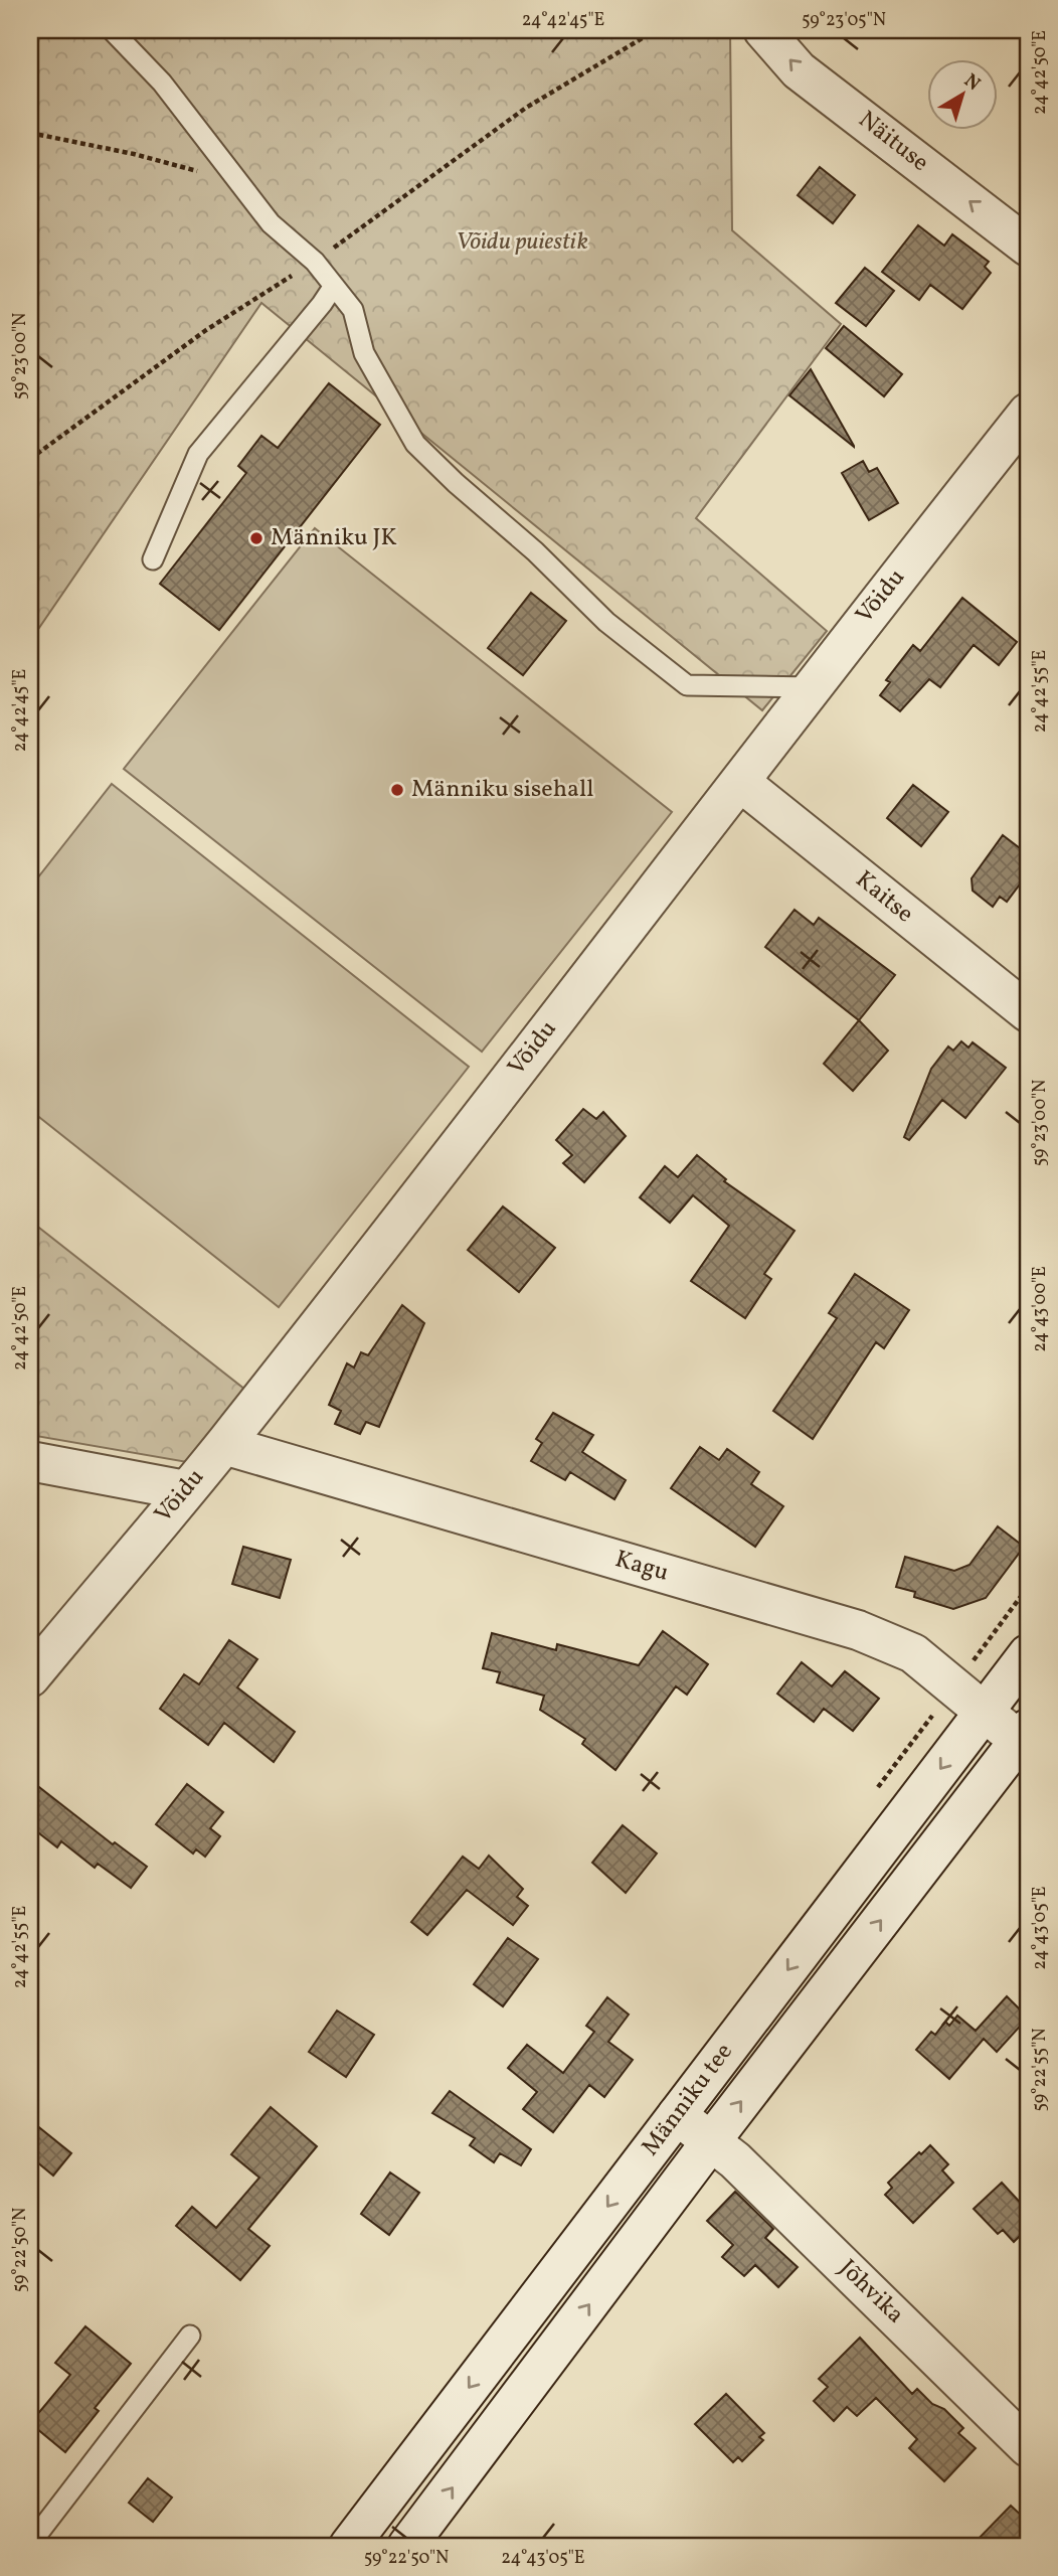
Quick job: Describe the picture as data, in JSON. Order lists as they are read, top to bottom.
{
  "streets": {
    "street": [
      "Näituse",
      "Võidu",
      "Kaitse",
      "Kagu",
      "Männiku tee",
      "Jõhvika"
    ]
  },
  "crossings": [
    ["Võidu", "Kaitse"],
    ["Võidu", "Kagu"],
    ["Kagu", "Männiku tee"],
    ["Männiku tee", "Jõhvika"]
  ],
  "one_way": ["Näituse"],
  "parks": ["Võidu puiestik"],
  "places": ["Männiku JK", "Männiku sisehall"],
  "north": "top right",
  "coordinates": [
    "24°42'45\"E",
    "59°23'05\"N",
    "24°42'50\"E",
    "59°23'00\"N",
    "24°42'55\"E",
    "24°43'00\"E",
    "24°43'05\"E",
    "59°22'55\"N",
    "59°22'50\"N"
  ]
}
